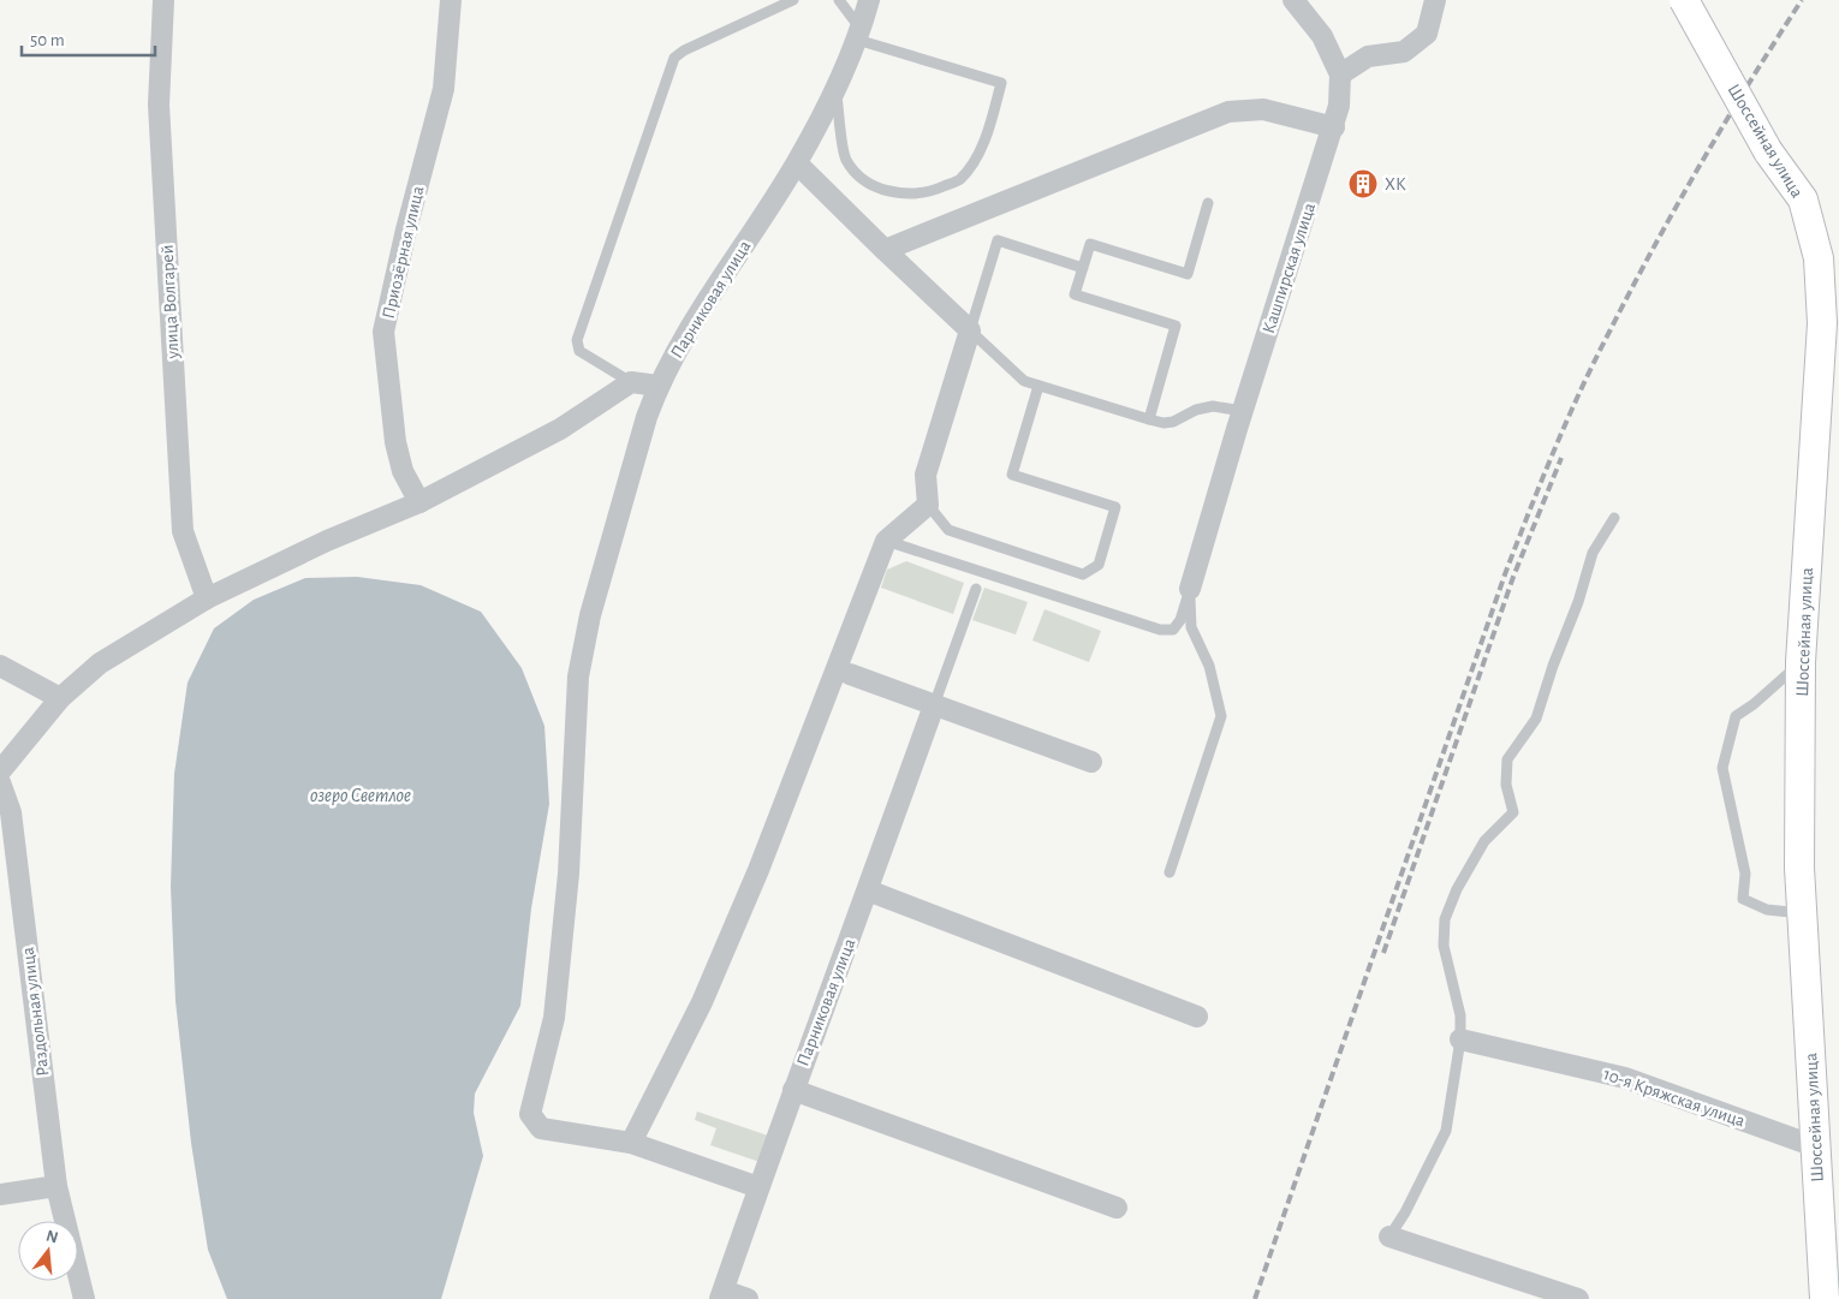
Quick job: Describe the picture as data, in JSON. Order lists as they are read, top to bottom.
{
  "streets": {
    "main road": ["Шоссейная улица"],
    "street": [
      "Приозёрная улица",
      "Кашпирская улица",
      "Парниковая улица",
      "улица Волгарей",
      "Раздольная улица",
      "10-я Кряжская улица"
    ]
  },
  "crossings": [
    ["Шоссейная улица", "10-я Кряжская улица"]
  ],
  "water": ["озеро Светлое"],
  "places": {
    "building": ["ХК"]
  },
  "scale_bar": "50 m",
  "north": "top"
}
